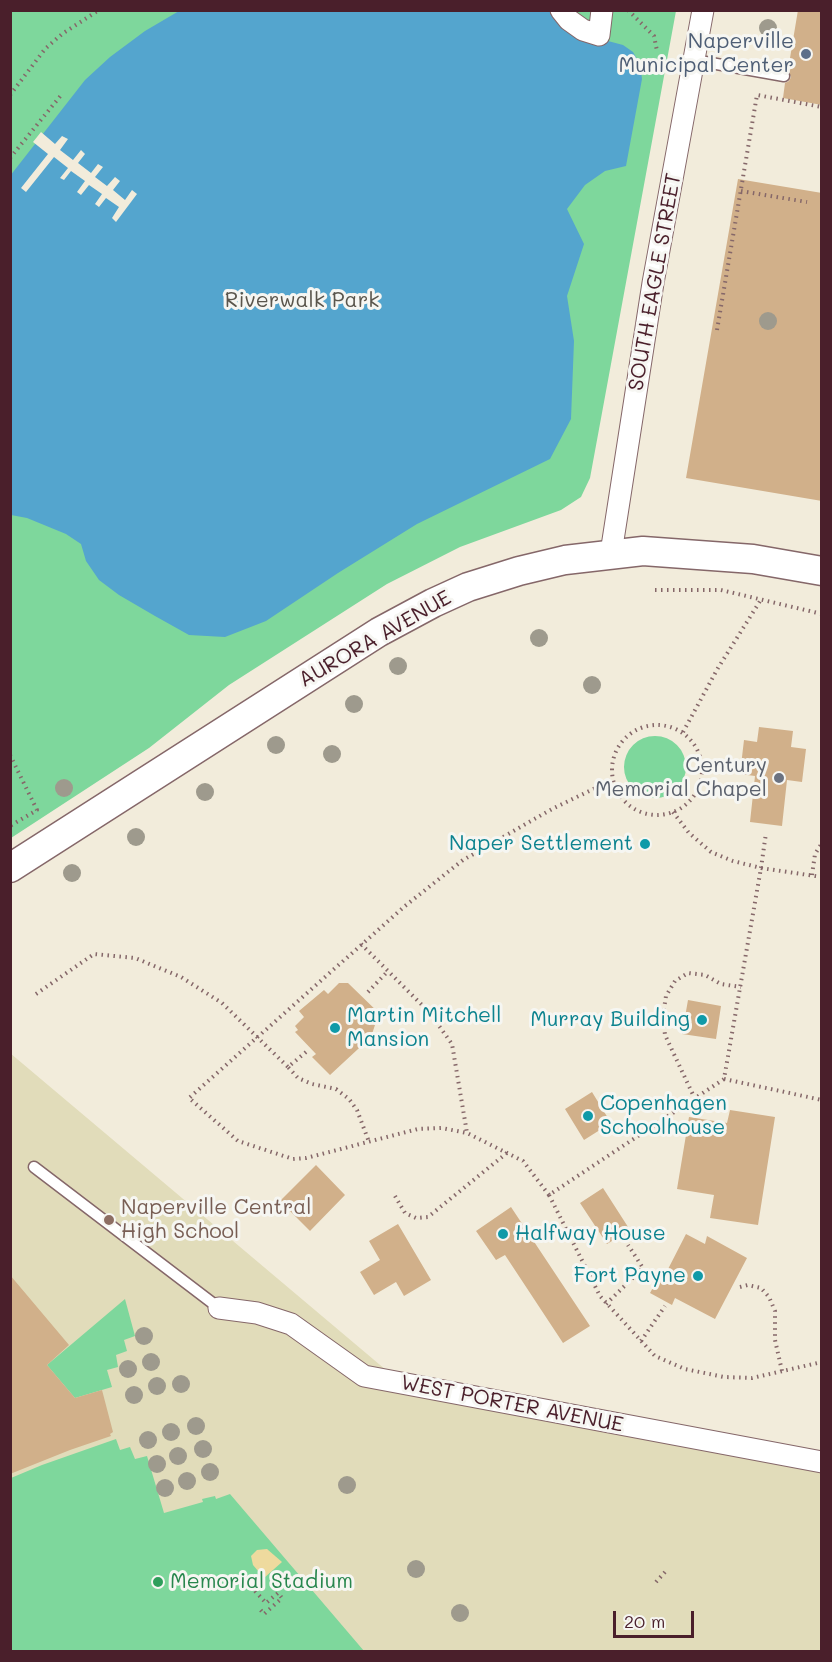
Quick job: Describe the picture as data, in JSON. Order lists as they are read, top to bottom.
{
  "streets": {
    "main road": ["AURORA AVENUE"],
    "street": ["SOUTH EAGLE STREET", "WEST PORTER AVENUE"]
  },
  "crossings": [
    ["SOUTH EAGLE STREET", "AURORA AVENUE"]
  ],
  "parks": ["Riverwalk Park"],
  "places": [
    "Naperville Municipal Center",
    "Century Memorial Chapel",
    "Naper Settlement",
    "Murray Building",
    "Martin Mitchell Mansion",
    "Copenhagen Schoolhouse",
    "Naperville Central High School",
    "Halfway House",
    "Fort Payne",
    "Memorial Stadium"
  ],
  "scale_bar": "20 m"
}
